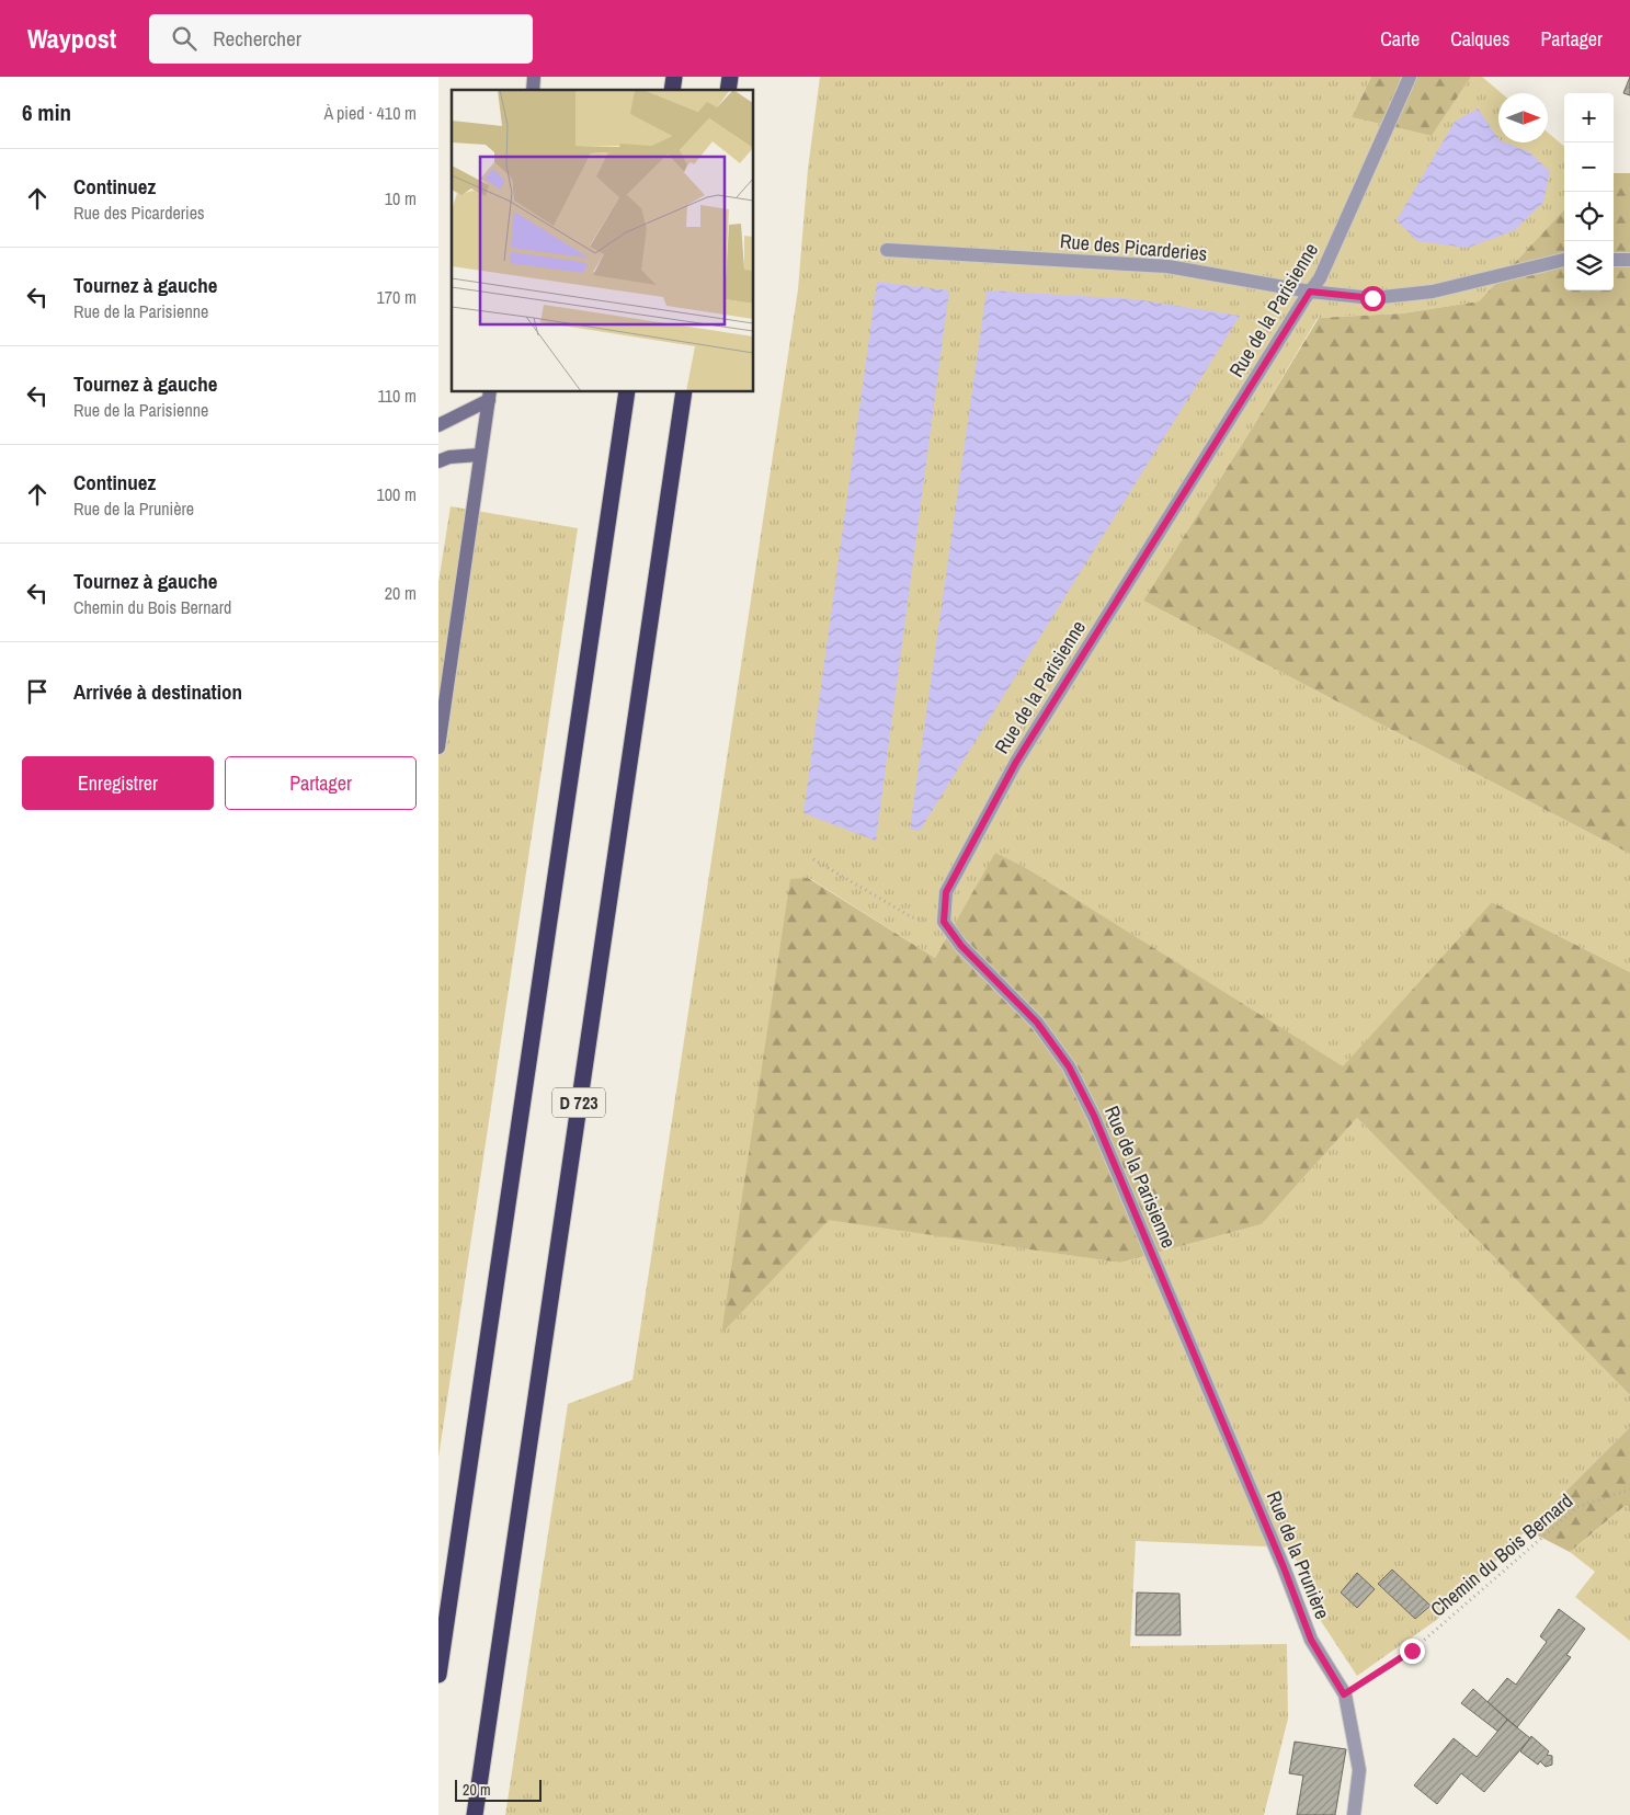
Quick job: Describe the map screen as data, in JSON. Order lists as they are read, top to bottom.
{
  "streets": {
    "highway": ["D 723"],
    "street": ["Rue des Picarderies", "Rue de la Parisienne", "Rue de la Prunière"],
    "path": ["Chemin du Bois Bernard"]
  },
  "crossings": [
    ["Rue des Picarderies", "Rue de la Parisienne"],
    ["Rue de la Parisienne", "Rue de la Prunière"],
    ["Rue de la Prunière", "Chemin du Bois Bernard"]
  ],
  "scale_bar": "20 m",
  "north": "right",
  "page": {
    "header": "Waypost",
    "search": "Rechercher",
    "nav": ["Carte", "Calques", "Partager"],
    "heading": ["6 min", "À pied · 410 m"],
    "map_buttons": ["+", "−"],
    "list": [
      ["Continuez", "Rue des Picarderies", "10 m"],
      ["Tournez à gauche", "Rue de la Parisienne", "170 m"],
      ["Tournez à gauche", "Rue de la Parisienne", "110 m"],
      ["Continuez", "Rue de la Prunière", "100 m"],
      ["Tournez à gauche", "Chemin du Bois Bernard", "20 m"],
      "Arrivée à destination"
    ],
    "buttons": ["Enregistrer", "Partager"],
    "scale": "20 m"
  }
}
